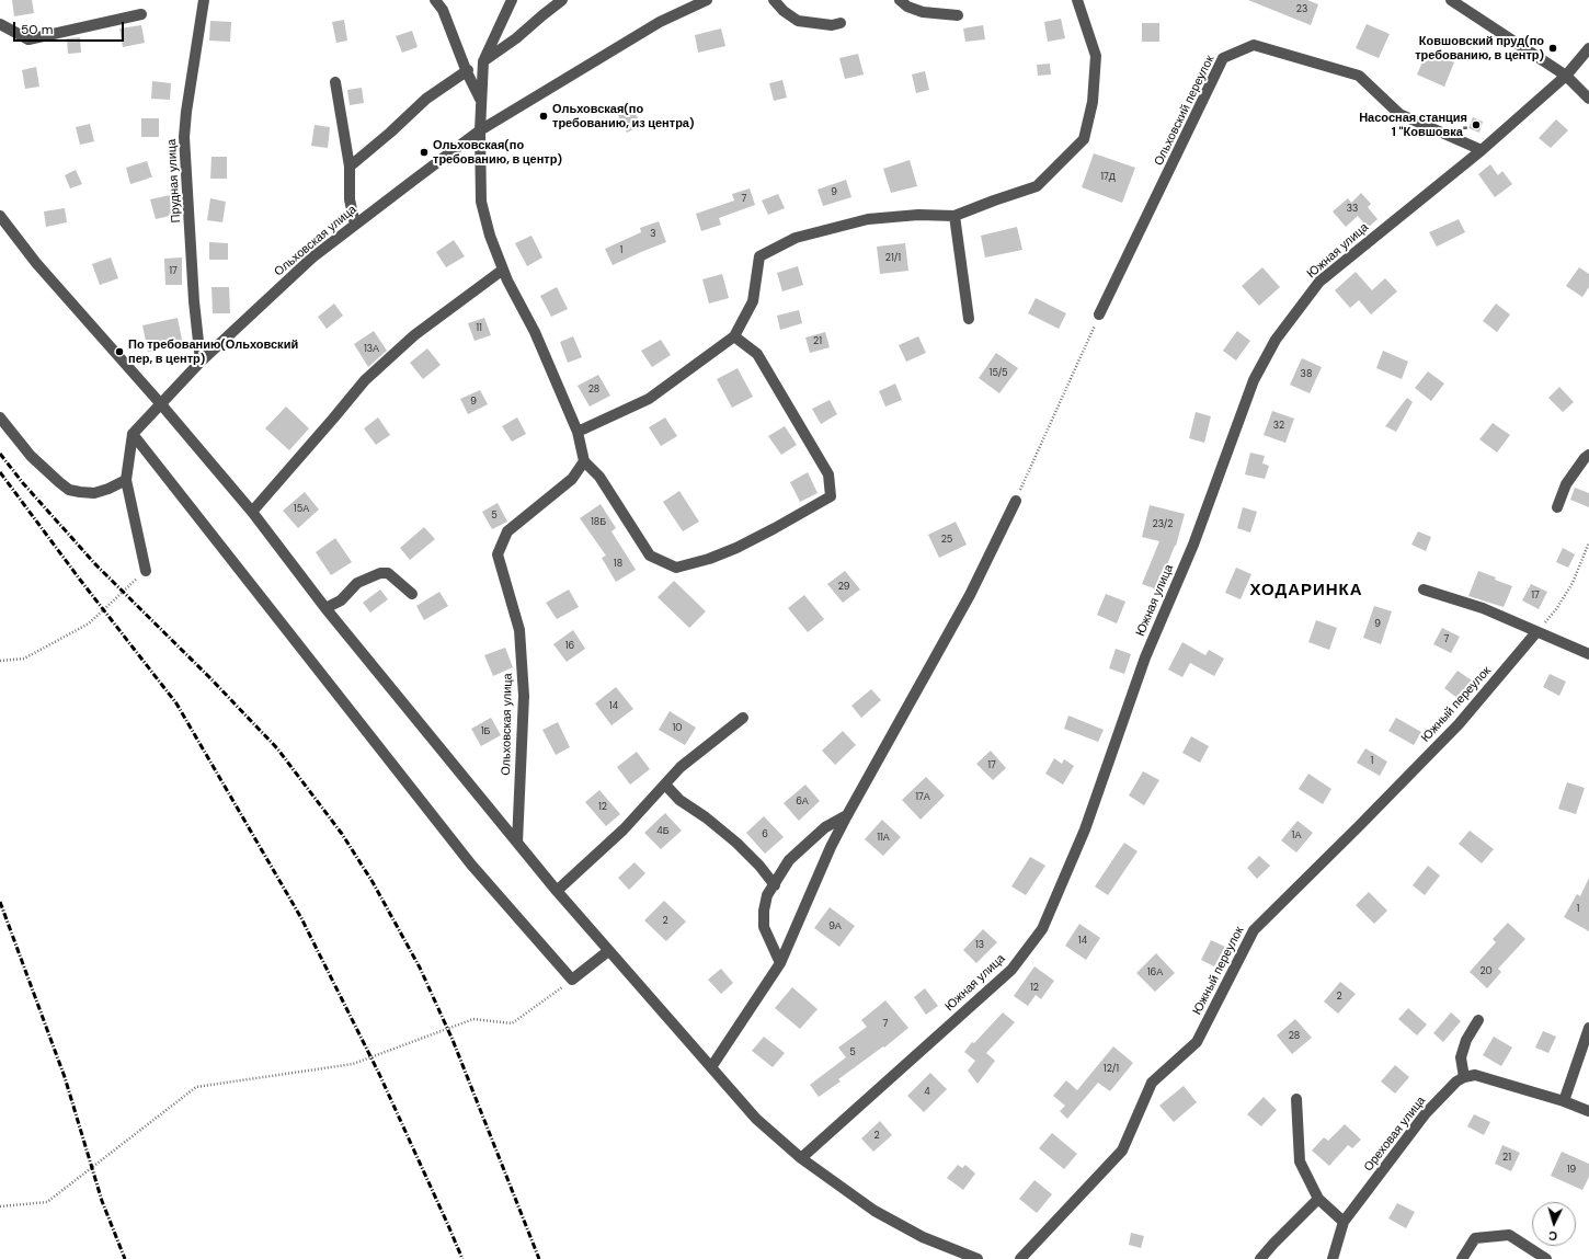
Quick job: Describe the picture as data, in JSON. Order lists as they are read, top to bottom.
{
  "streets": {
    "street": [
      "Ольховский переулок",
      "Прудная улица",
      "Ольховская улица",
      "Южная улица",
      "Южный переулок",
      "Ореховая улица"
    ]
  },
  "crossings": [
    ["Ольховский переулок", "Южная улица"],
    ["Прудная улица", "Ольховская улица"]
  ],
  "districts": ["ХОДАРИНКА"],
  "places": [
    "Ковшовский пруд(по требованию, в центр)",
    "Ольховская(по требованию, из центра)",
    "Насосная станция 1 \"Ковшовка\"",
    "Ольховская(по требованию, в центр)",
    "По требованию(Ольховский пер, в центр)"
  ],
  "house_numbers": [
    "23",
    "17Д",
    "9",
    "7",
    "33",
    "3",
    "1",
    "21/1",
    "17",
    "11",
    "21",
    "13А",
    "15/5",
    "38",
    "28",
    "9",
    "32",
    "15А",
    "5",
    "18Б",
    "23/2",
    "25",
    "18",
    "29",
    "17",
    "9",
    "7",
    "16",
    "14",
    "10",
    "1Б",
    "1",
    "17",
    "17А",
    "6А",
    "12",
    "4Б",
    "6",
    "1А",
    "11А",
    "1",
    "2",
    "9А",
    "14",
    "13",
    "20",
    "16А",
    "12",
    "2",
    "7",
    "28",
    "5",
    "12/1",
    "4",
    "2",
    "21",
    "19"
  ],
  "scale_bar": "50 m",
  "north": "bottom"
}
